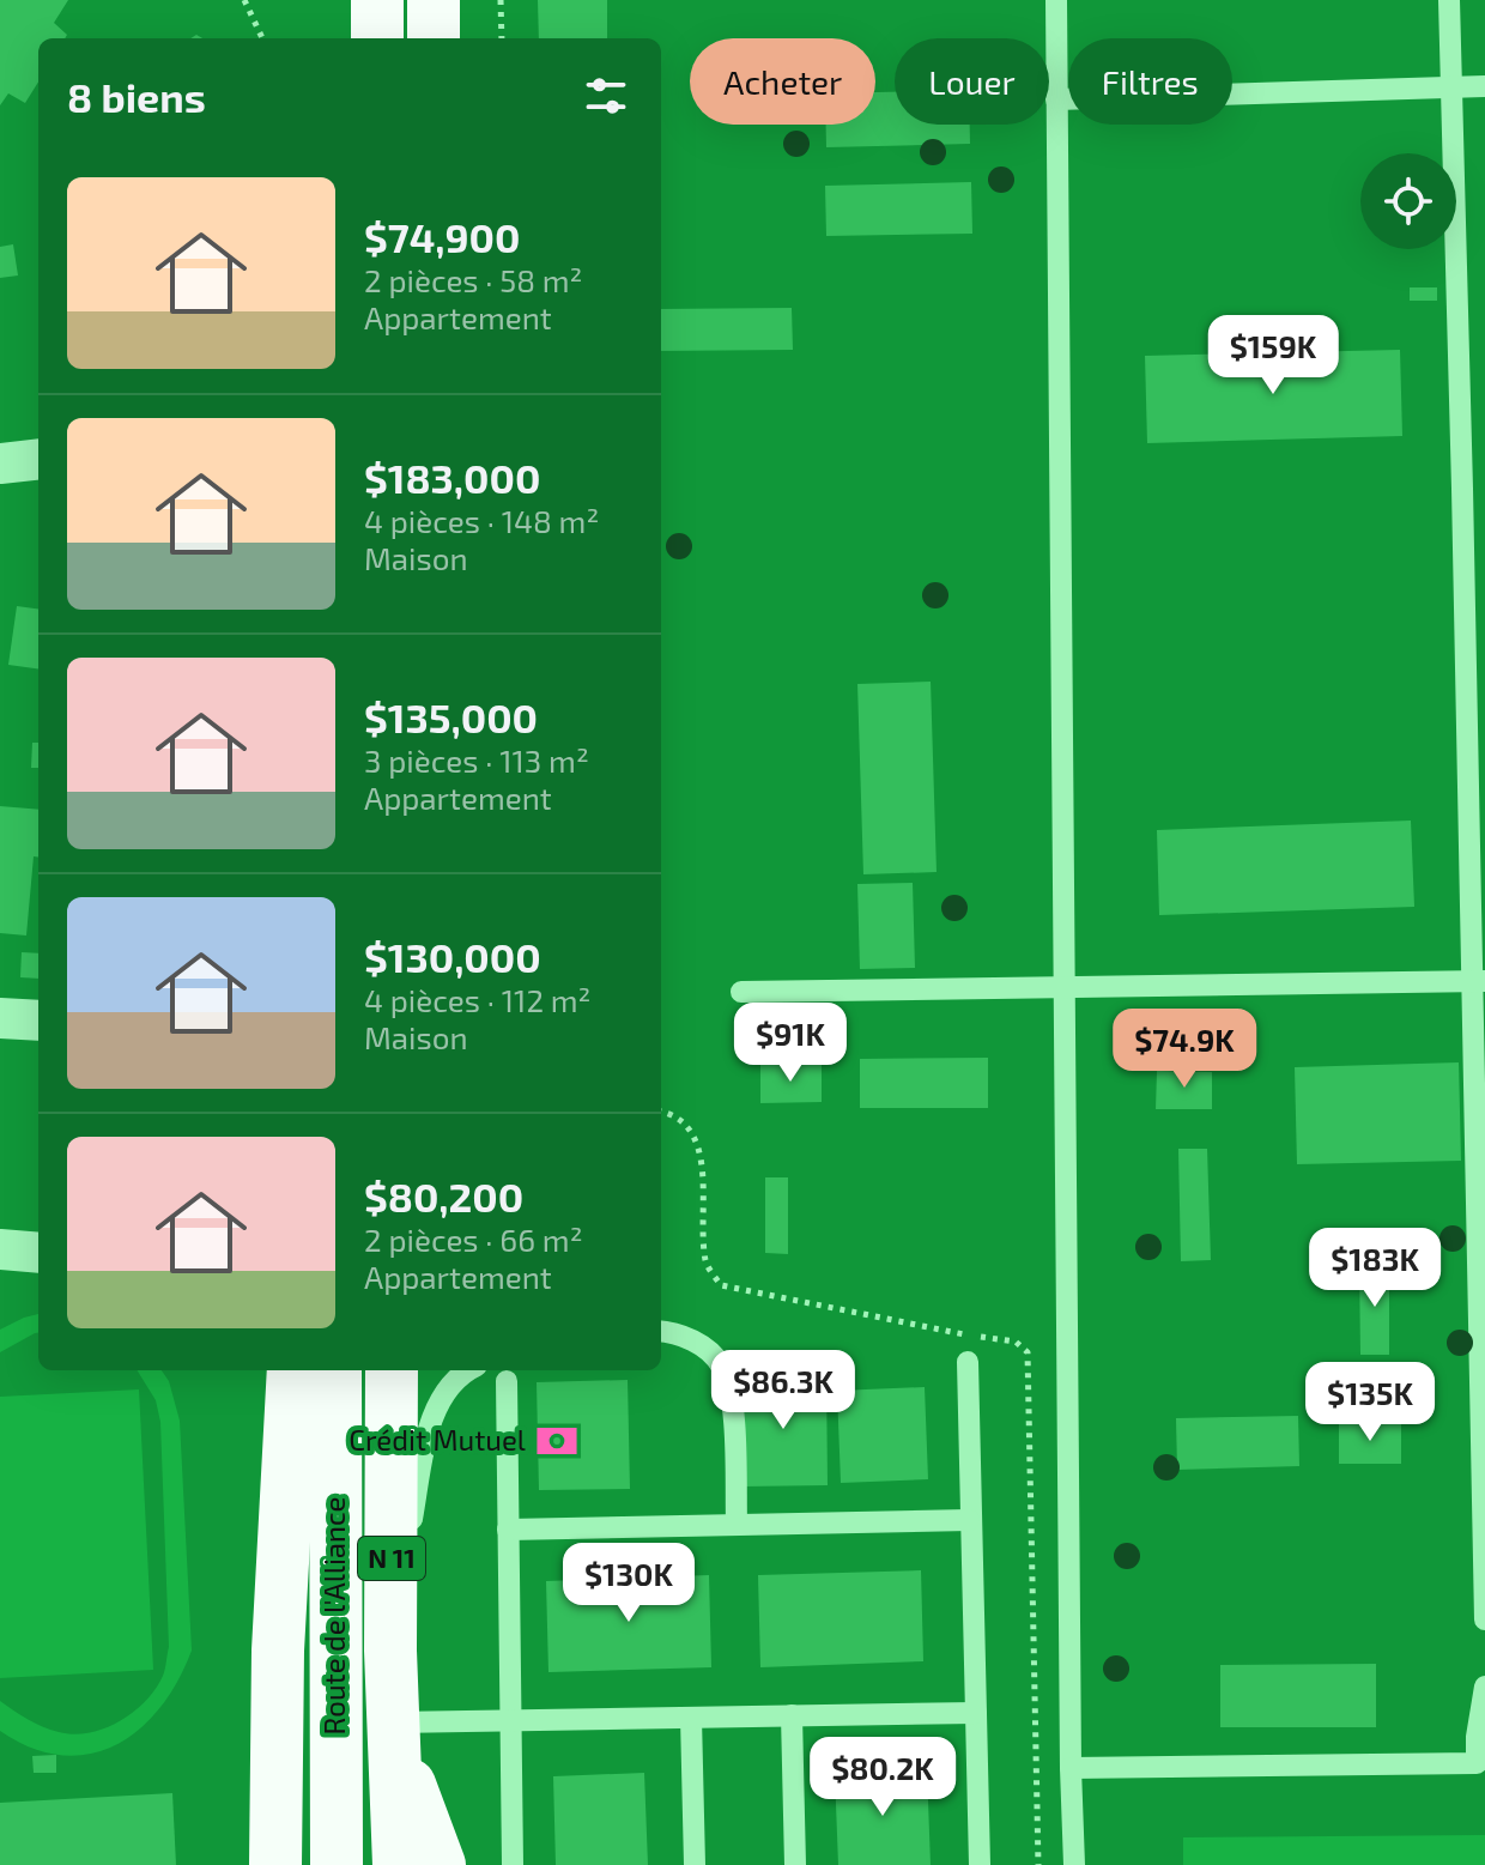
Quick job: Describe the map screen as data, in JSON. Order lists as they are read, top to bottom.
{
  "streets": {
    "highway": ["N 11", "Route de l'Alliance"]
  },
  "places": {
    "bank": ["Crédit Mutuel"]
  },
  "page": {
    "chip": ["Acheter", "Louer", "Filtres"],
    "heading": "8 biens",
    "list": [
      {
        "name": "$74,900",
        "note": "2 pièces · 58 m² · Appartement"
      },
      {
        "name": "$183,000",
        "note": "4 pièces · 148 m² · Maison"
      },
      {
        "name": "$135,000",
        "note": "3 pièces · 113 m² · Appartement"
      },
      {
        "name": "$130,000",
        "note": "4 pièces · 112 m² · Maison"
      },
      {
        "name": "$80,200",
        "note": "2 pièces · 66 m² · Appartement"
      }
    ],
    "price": [
      "$159K",
      "$91K",
      "$74.9K",
      "$183K",
      "$86.3K",
      "$135K",
      "$130K",
      "$80.2K"
    ]
  }
}
